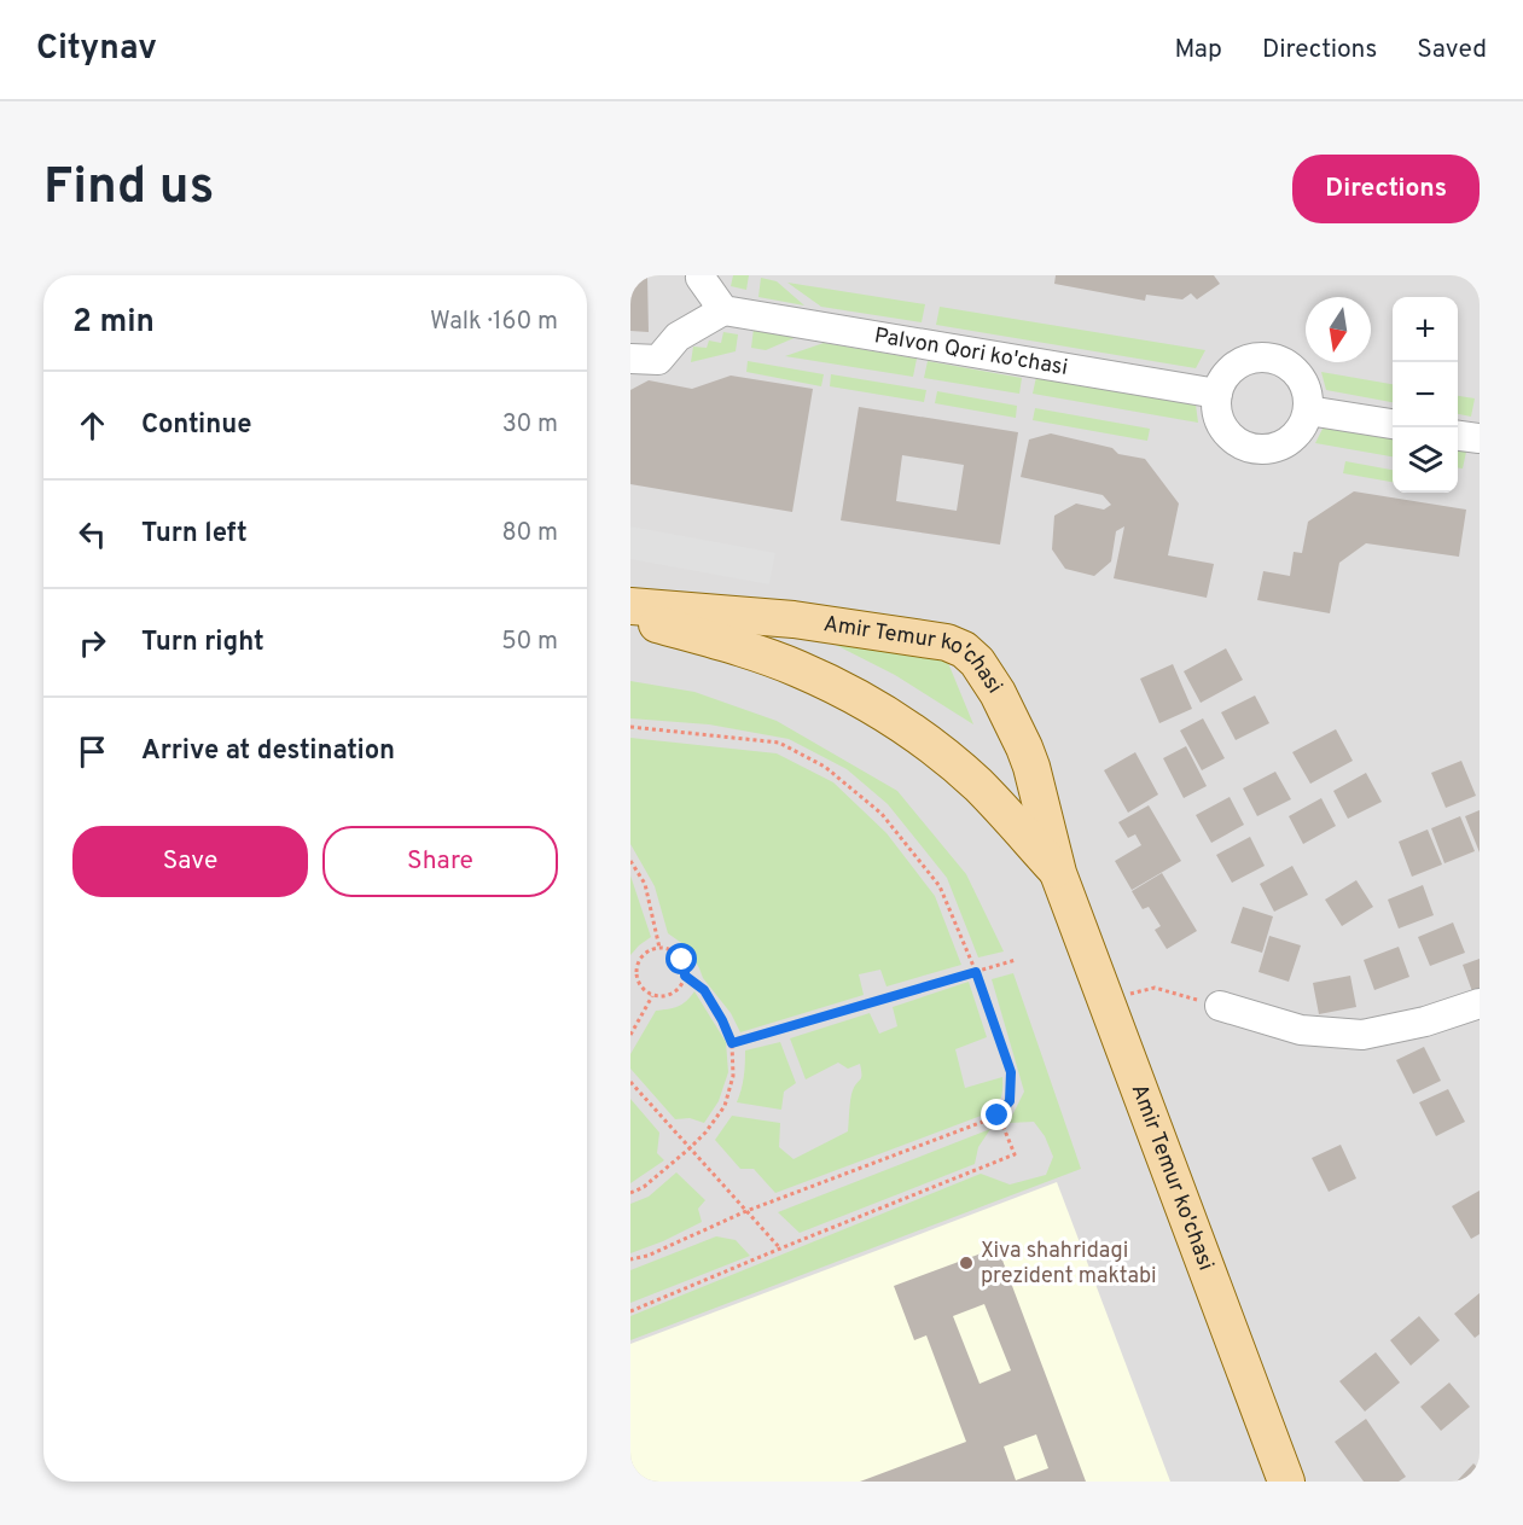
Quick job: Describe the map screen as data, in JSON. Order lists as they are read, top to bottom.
{
  "streets": {
    "main road": ["Amir Temur ko'chasi"],
    "street": ["Palvon Qori ko'chasi"]
  },
  "places": ["Xiva shahridagi prezident maktabi"],
  "north": "bottom",
  "page": {
    "header": "Citynav",
    "nav": ["Map", "Directions", "Saved"],
    "buttons": [
      "Directions",
      ["Save", "Share"]
    ],
    "title": "Find us",
    "heading": ["2 min", "Walk · 160 m"],
    "map_buttons": ["+", "−"],
    "list": [
      ["Continue", "30 m"],
      ["Turn left", "80 m"],
      ["Turn right", "50 m"],
      "Arrive at destination"
    ]
  }
}
